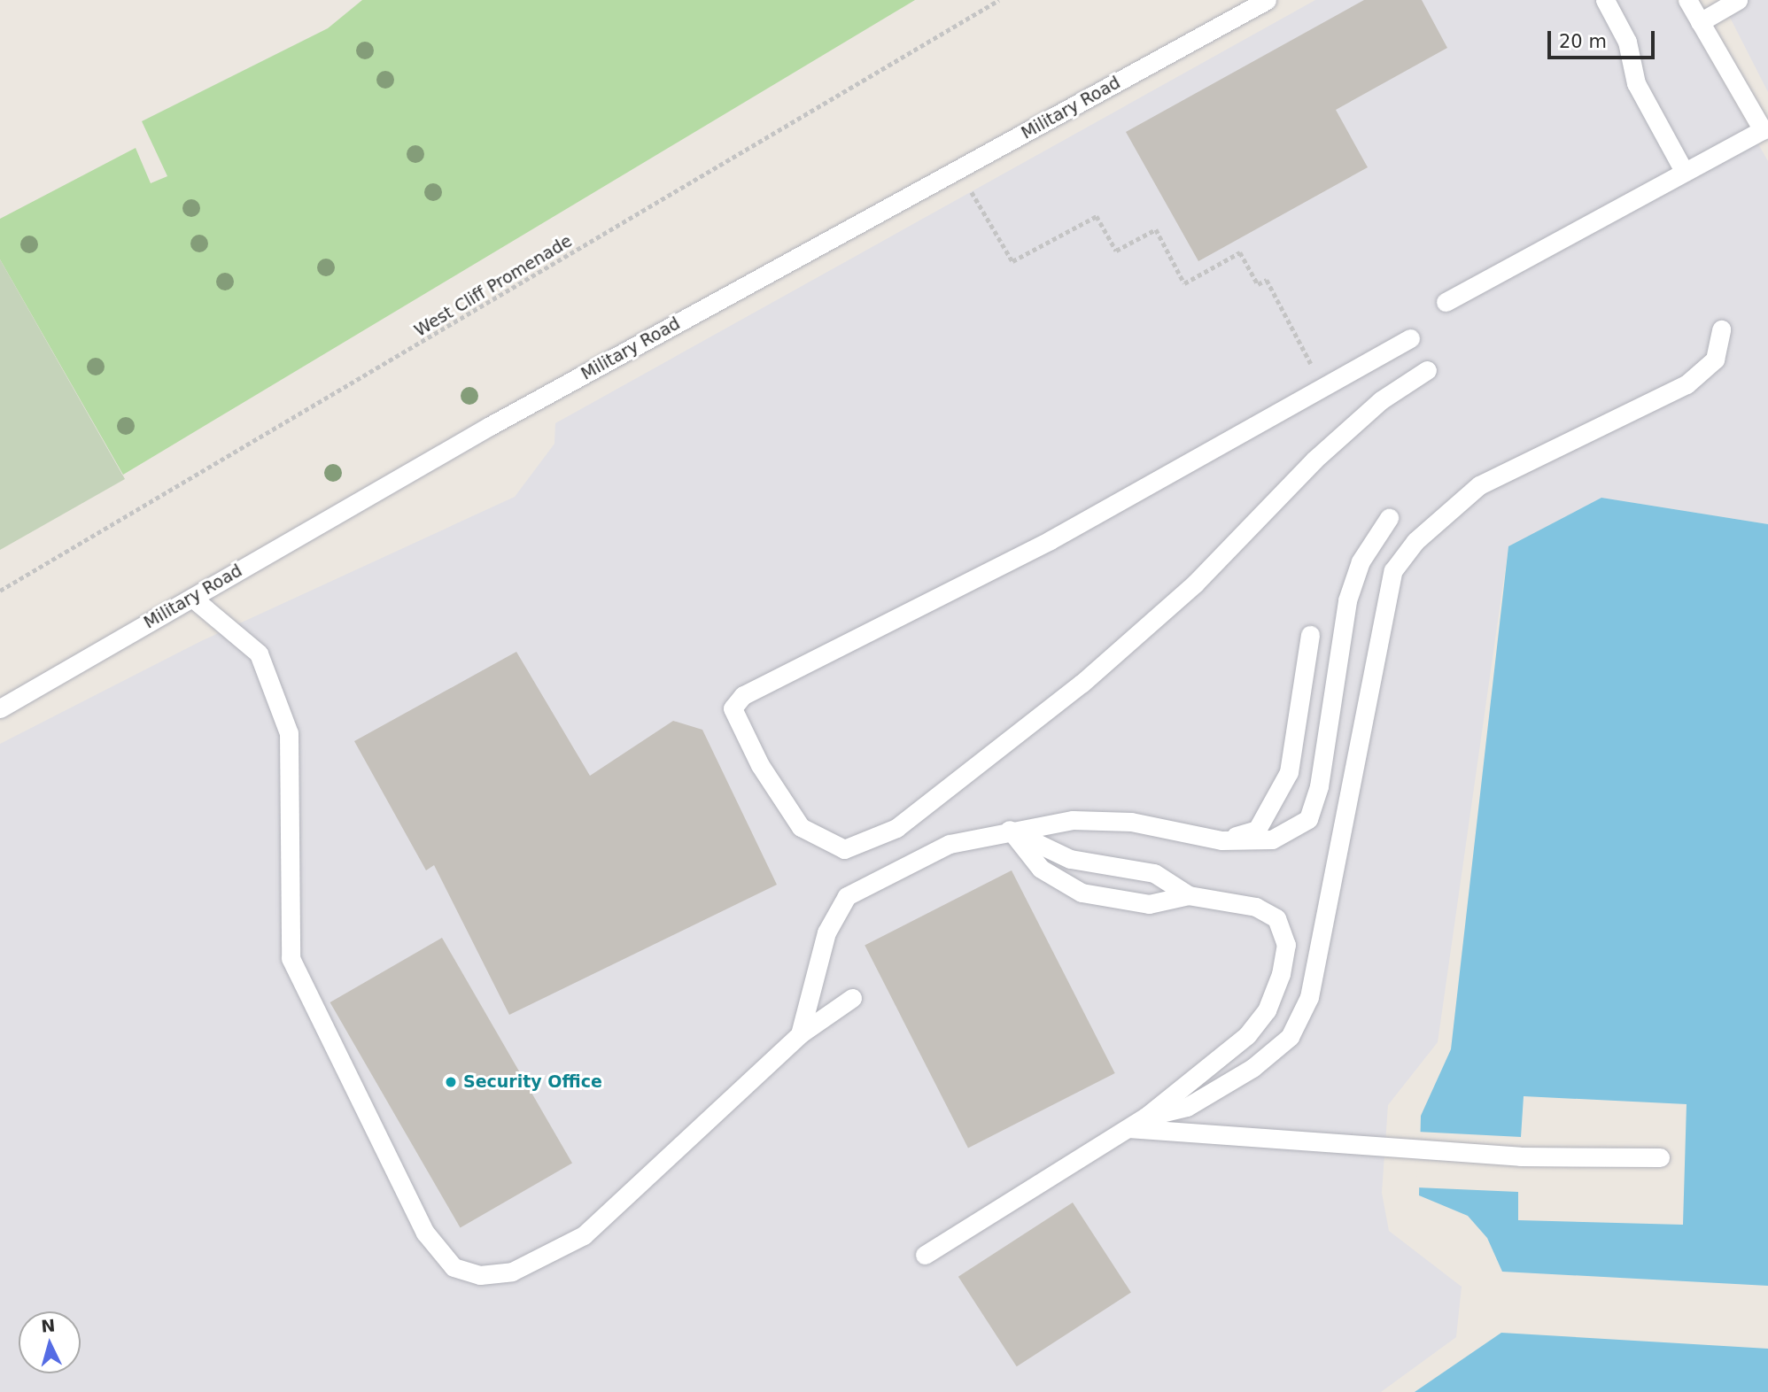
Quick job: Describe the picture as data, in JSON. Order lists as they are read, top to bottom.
{
  "streets": {
    "lane": ["Military Road"],
    "path": ["West Cliff Promenade"]
  },
  "places": ["Security Office"],
  "scale_bar": "20 m",
  "north": "top"
}
